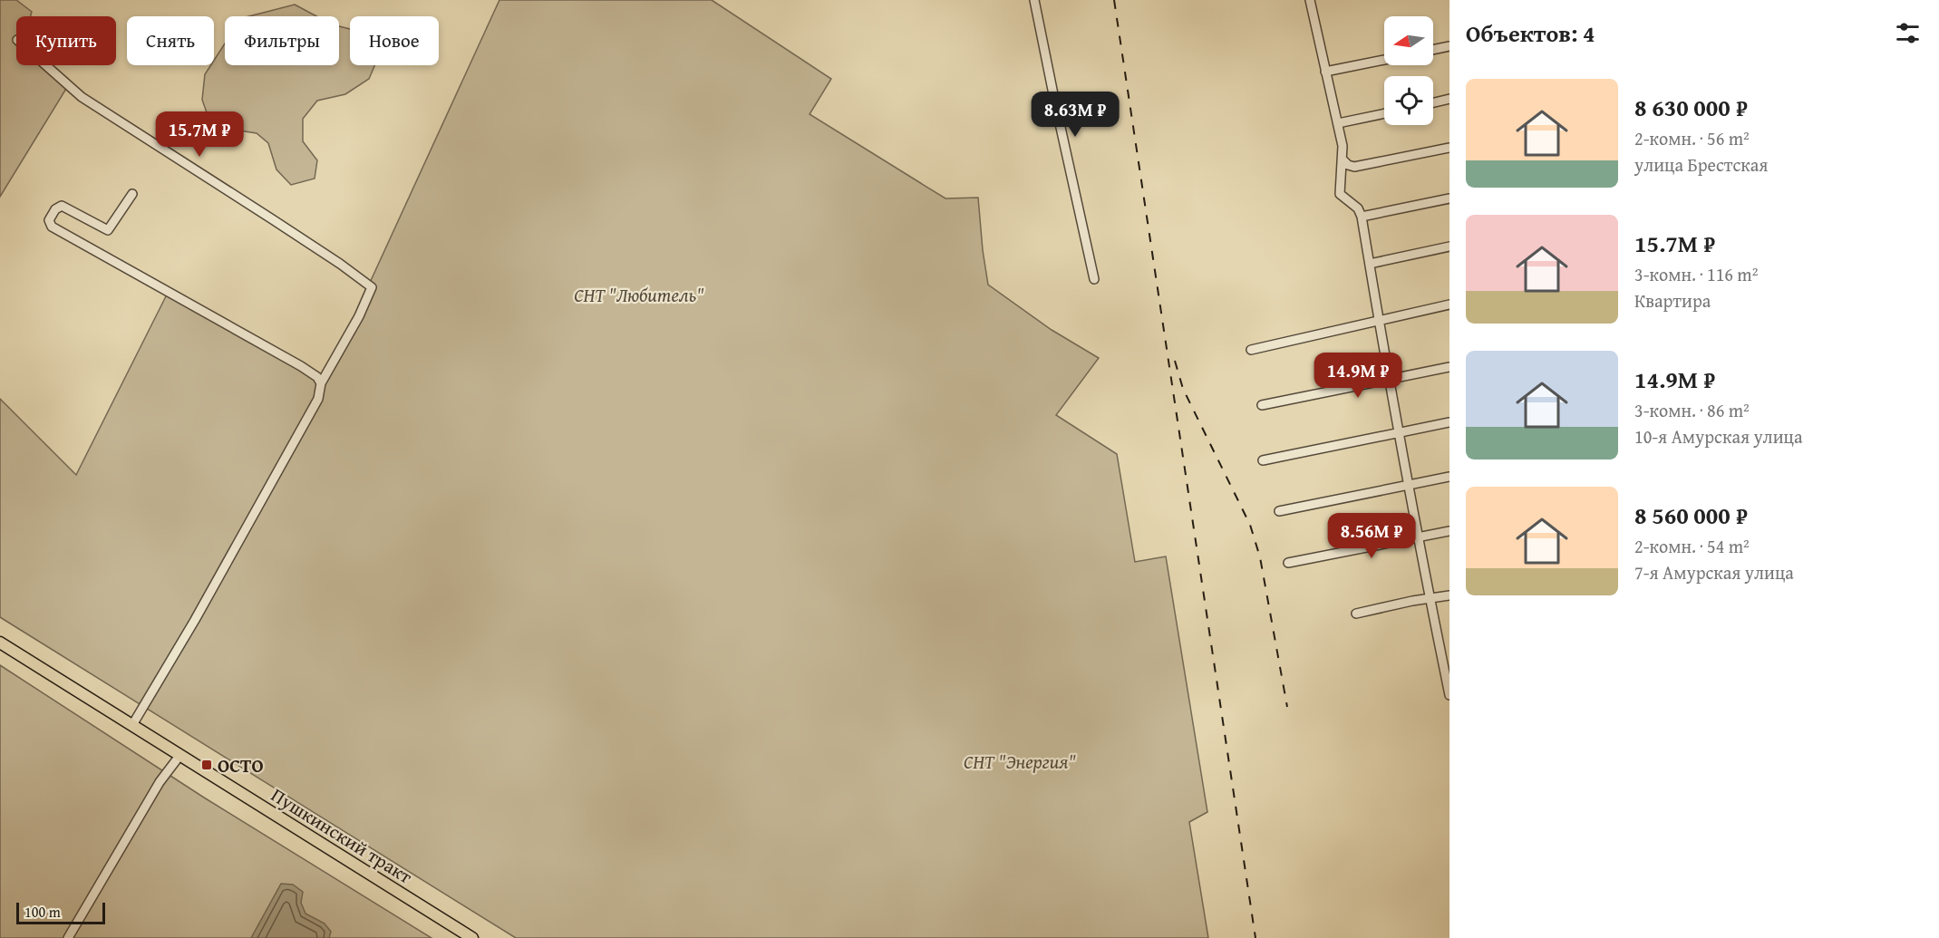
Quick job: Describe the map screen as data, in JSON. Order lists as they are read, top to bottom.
{
  "streets": {
    "main road": ["Пушкинский тракт"]
  },
  "parks": ["СНТ \"Любитель\"", "СНТ \"Энергия\""],
  "places": {
    "transit": ["ОСТО"]
  },
  "scale_bar": "100 m",
  "north": "left",
  "page": {
    "heading": "Объектов: 4",
    "chip": [
      "Купить",
      "Снять",
      "Фильтры",
      "Новое"
    ],
    "list": [
      {
        "name": "8 630 000 ₽",
        "note": "2-комн. · 56 m² · улица Брестская"
      },
      {
        "name": "15.7M ₽",
        "note": "3-комн. · 116 m² · Квартира"
      },
      {
        "name": "14.9M ₽",
        "note": "3-комн. · 86 m² · 10-я Амурская улица"
      },
      {
        "name": "8 560 000 ₽",
        "note": "2-комн. · 54 m² · 7-я Амурская улица"
      }
    ],
    "price": [
      "8.63M ₽",
      "15.7M ₽",
      "14.9M ₽",
      "8.56M ₽"
    ],
    "scale": "100 m"
  }
}
